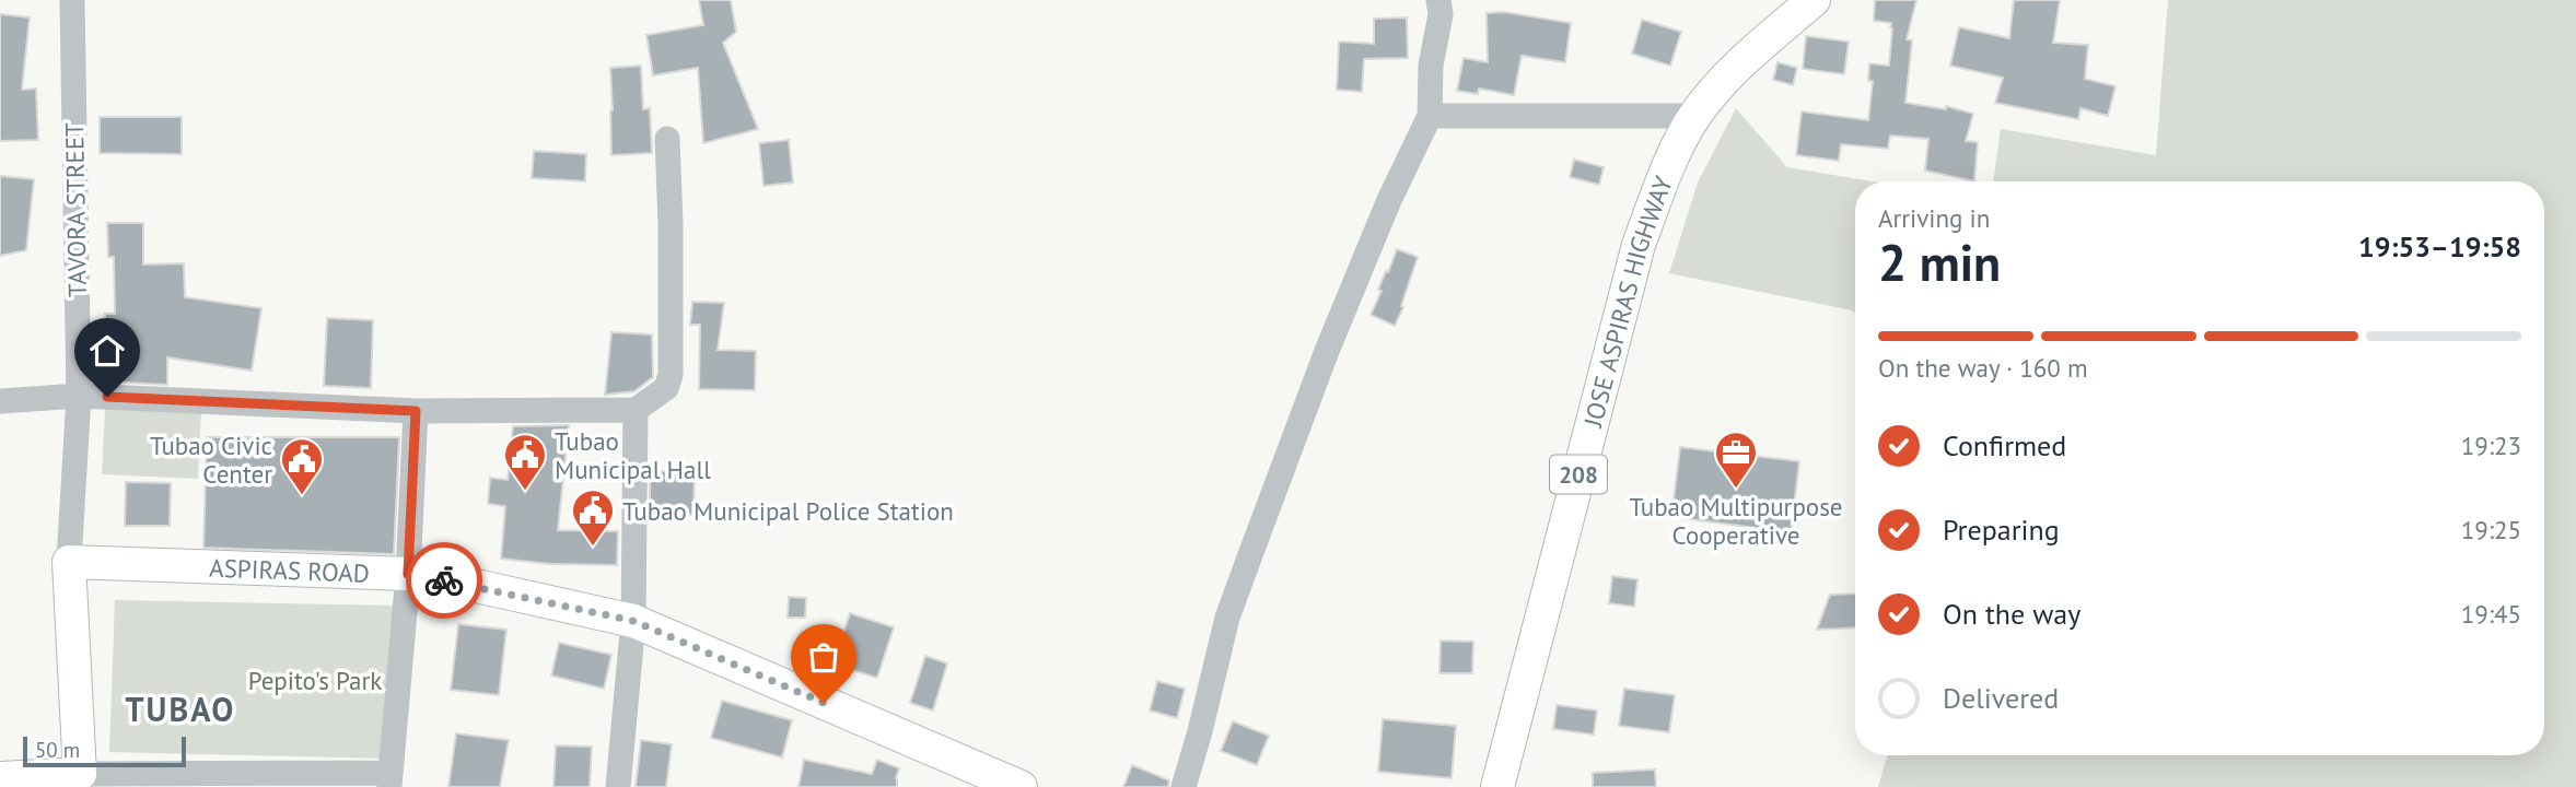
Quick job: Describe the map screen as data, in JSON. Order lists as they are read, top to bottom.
{
  "streets": {
    "main road": [
      "TAVORA STREET",
      "JOSE ASPIRAS HIGHWAY",
      "208",
      "ASPIRAS ROAD"
    ]
  },
  "crossings": [
    ["TAVORA STREET", "ASPIRAS ROAD"]
  ],
  "districts": ["TUBAO"],
  "parks": ["Pepito's Park"],
  "places": {
    "office": ["Tubao Multipurpose Cooperative"],
    "public building": ["Tubao Municipal Hall", "Tubao Civic Center", "Tubao Municipal Police Station"]
  },
  "scale_bar": "50 m",
  "page": {
    "heading": ["2 min", "Arriving in", "19:53–19:58"],
    "bar": "On the way · 160 m",
    "list": [
      ["Confirmed", "19:23"],
      ["Preparing", "19:25"],
      ["On the way", "19:45"],
      "Delivered"
    ],
    "scale": "50 m"
  }
}
